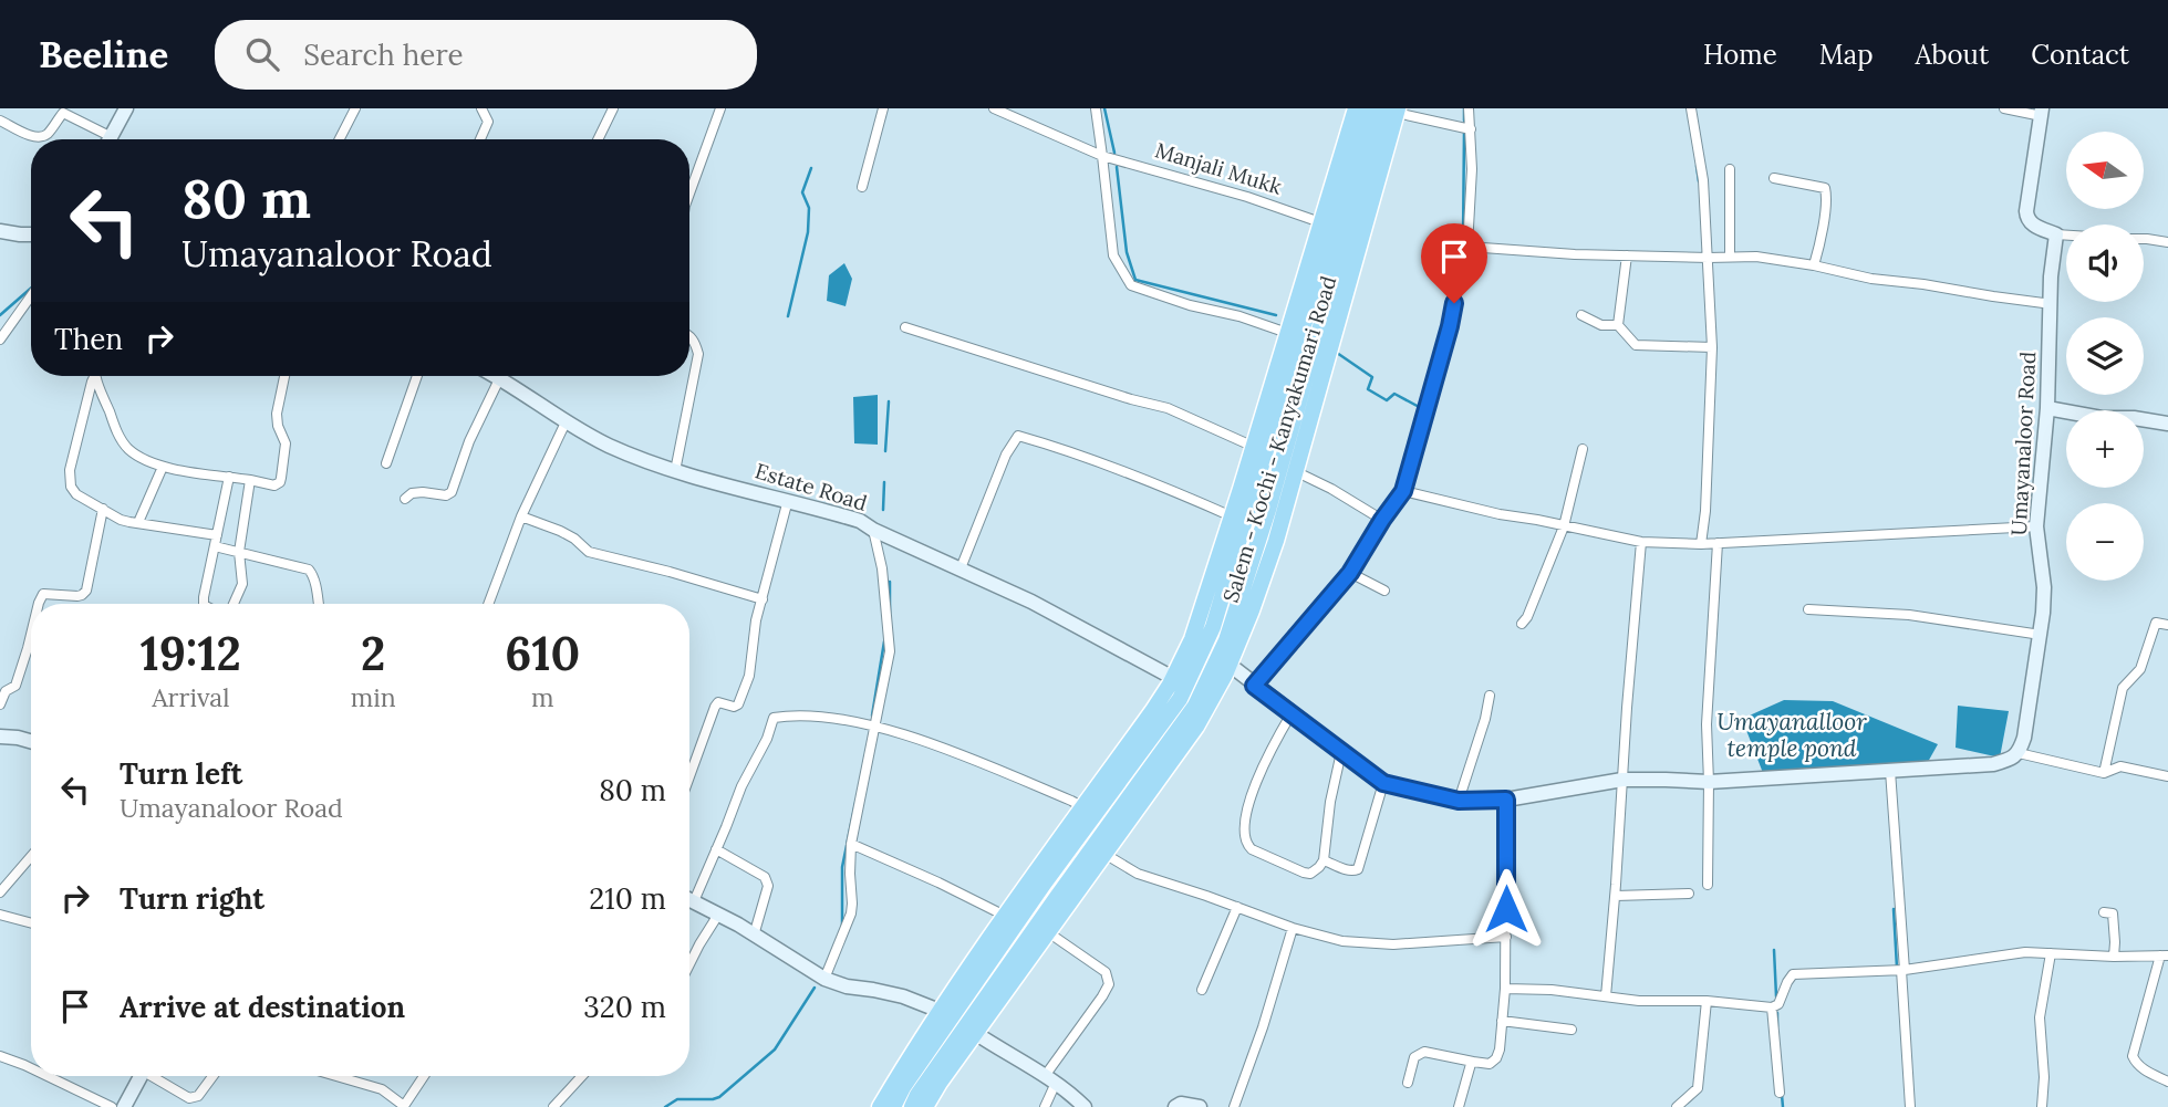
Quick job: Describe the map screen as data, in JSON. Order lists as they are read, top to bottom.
{
  "streets": {
    "highway": ["Salem - Kochi - Kanyakumari Road"],
    "main road": ["Umayanaloor Road", "Estate Road"],
    "street": ["Manjali Mukk"]
  },
  "crossings": [
    ["Manjali Mukk", "Salem - Kochi - Kanyakumari Road"],
    ["Salem - Kochi - Kanyakumari Road", "Estate Road"]
  ],
  "water": ["Umayanalloor temple pond"],
  "north": "left",
  "page": {
    "header": "Beeline",
    "search": "Search here",
    "nav": [
      "Home",
      "Map",
      "About",
      "Contact"
    ],
    "map_buttons": ["+", "−"],
    "turn": ["80 m", "Umayanaloor Road"],
    "then": "Then",
    "eta": [
      "19:12",
      "Arrival",
      "2",
      "min",
      "610",
      "m"
    ],
    "list": [
      {
        "name": "Turn left",
        "note": "Umayanaloor Road",
        "value": "80 m"
      },
      {
        "name": "Turn right",
        "value": "210 m"
      },
      {
        "name": "Arrive at destination",
        "value": "320 m"
      }
    ]
  }
}
